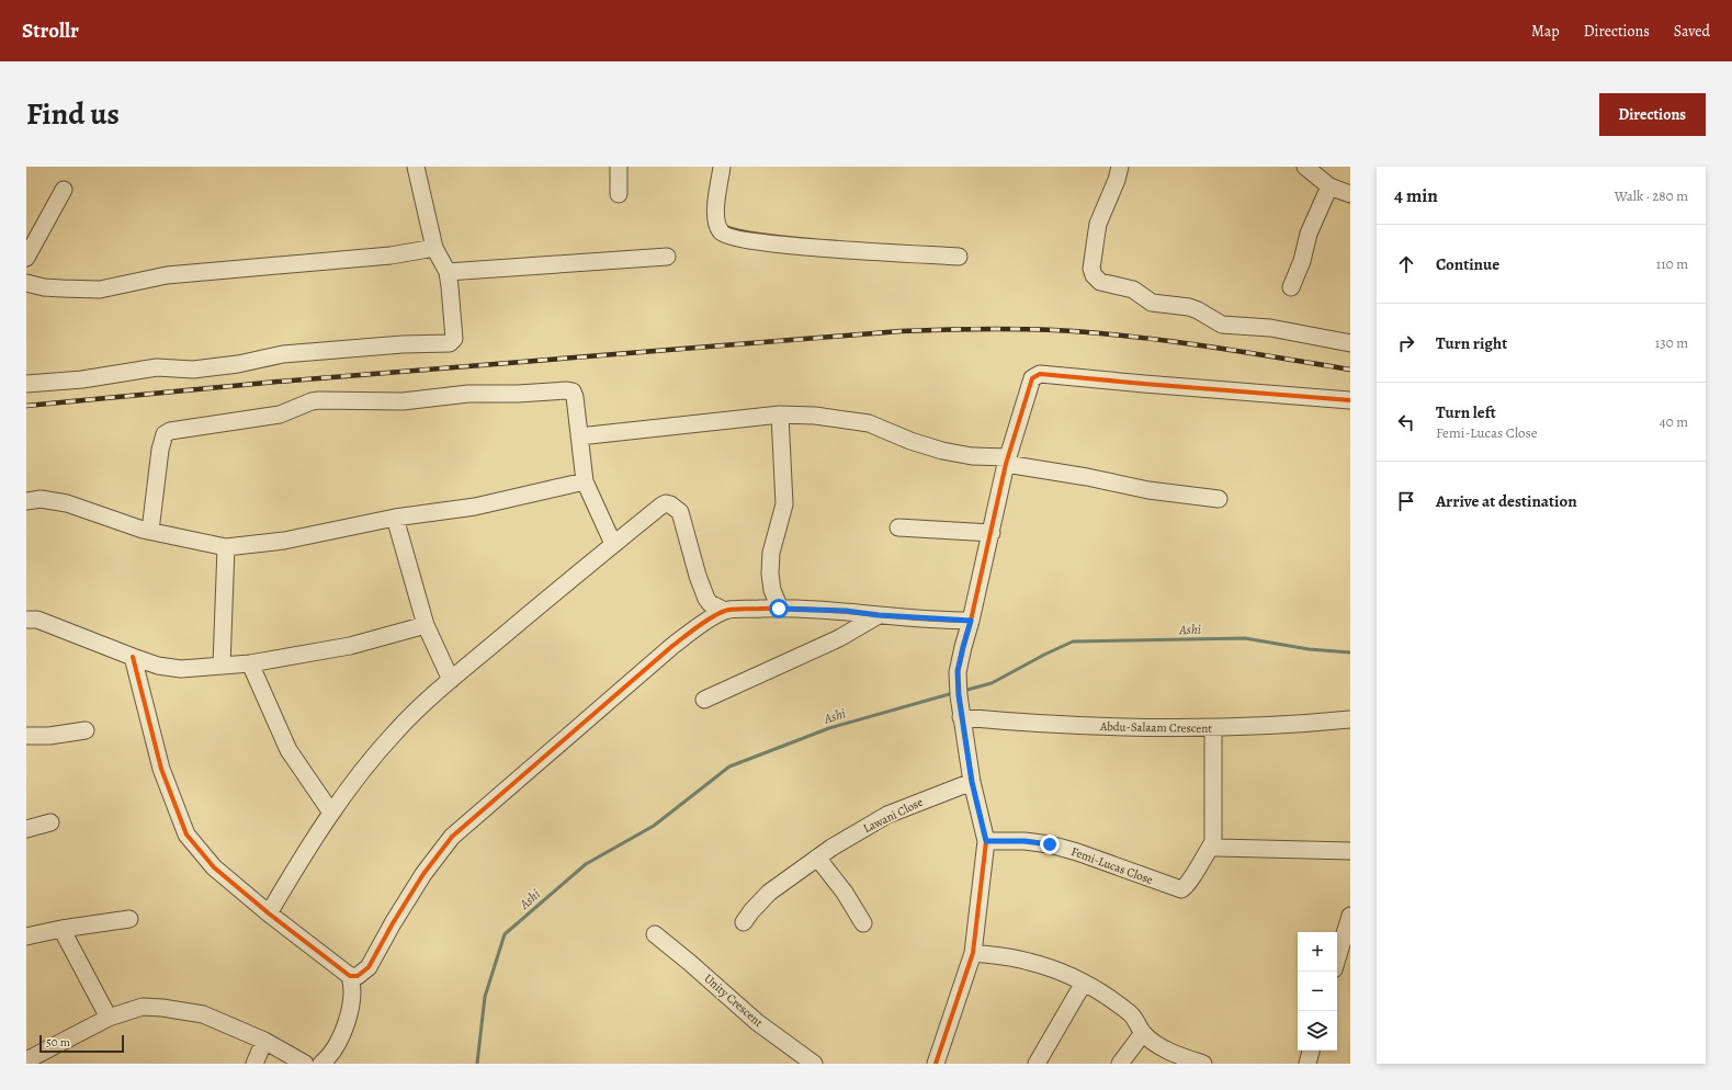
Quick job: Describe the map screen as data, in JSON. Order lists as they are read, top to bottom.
{
  "streets": {
    "street": [
      "Abdu-Salaam Crescent",
      "Lawani Close",
      "Femi-Lucas Close",
      "Unity Crescent"
    ]
  },
  "water": ["Ashi"],
  "scale_bar": "50 m",
  "page": {
    "header": "Strollr",
    "nav": ["Map", "Directions", "Saved"],
    "title": "Find us",
    "buttons": "Directions",
    "heading": ["4 min", "Walk · 280 m"],
    "list": [
      ["Continue", "110 m"],
      ["Turn right", "130 m"],
      ["Turn left", "Femi-Lucas Close", "40 m"],
      "Arrive at destination"
    ],
    "map_buttons": ["+", "−"],
    "scale": "50 m"
  }
}
